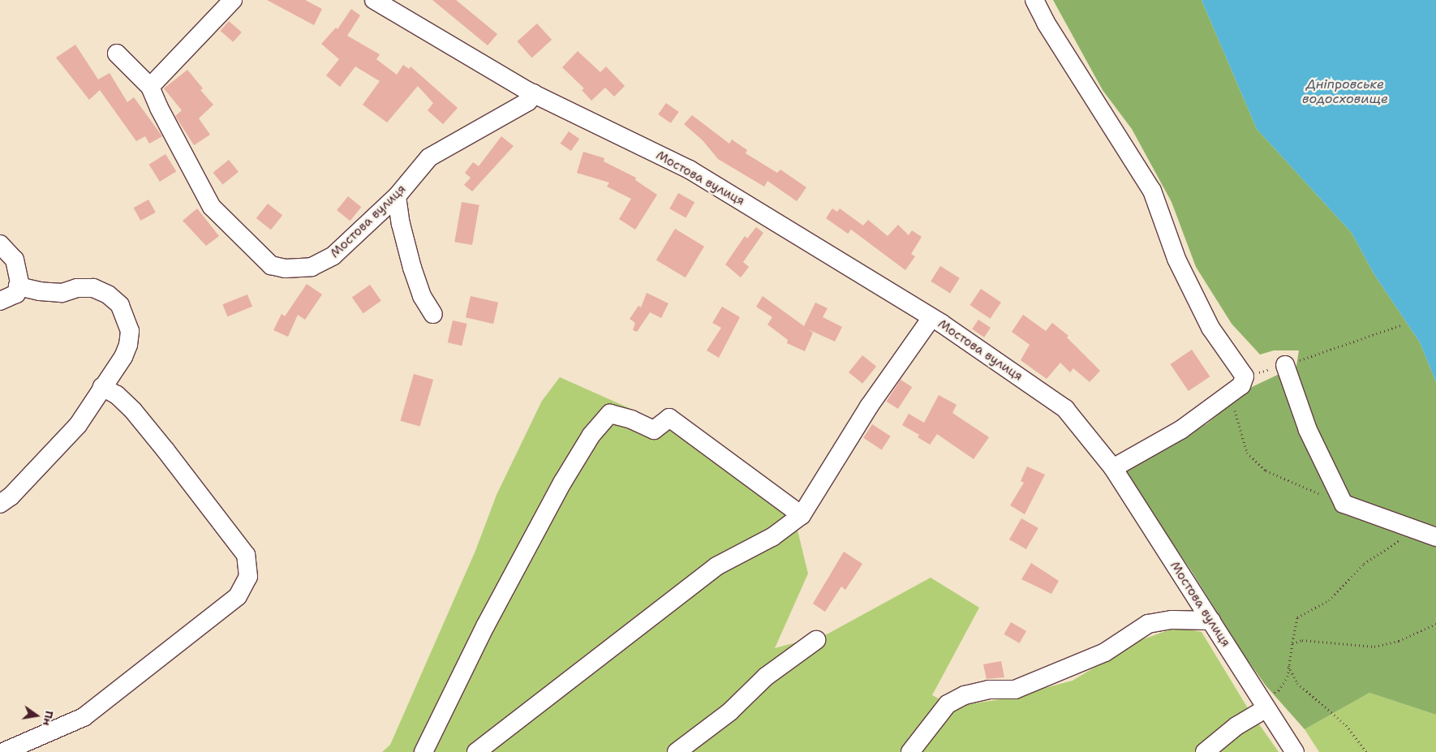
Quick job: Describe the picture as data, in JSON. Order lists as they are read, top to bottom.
{
  "streets": {
    "street": ["Мостова вулиця"]
  },
  "water": ["Дніпровське водосховище"],
  "north": "right"
}
